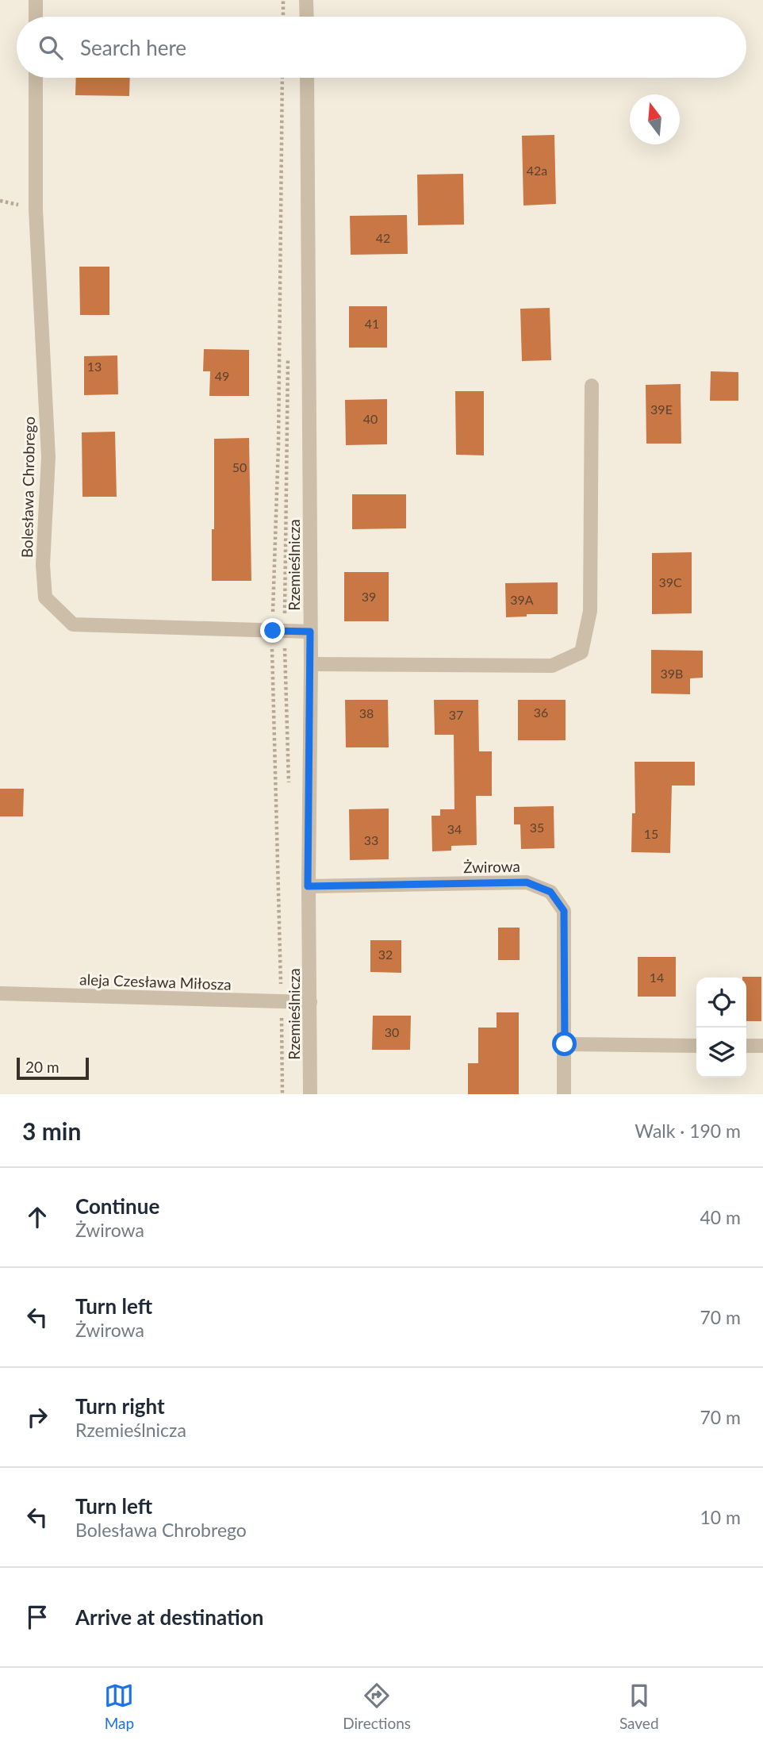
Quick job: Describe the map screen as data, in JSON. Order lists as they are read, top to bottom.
{
  "streets": {
    "street": [
      "Bolesława Chrobrego",
      "Rzemieślnicza",
      "Żwirowa",
      "aleja Czesława Miłosza"
    ]
  },
  "crossings": [
    ["Bolesława Chrobrego", "Rzemieślnicza"],
    ["Rzemieślnicza", "Żwirowa"],
    ["Rzemieślnicza", "aleja Czesława Miłosza"]
  ],
  "house_numbers": [
    "42a",
    "42",
    "41",
    "13",
    "49",
    "39E",
    "40",
    "50",
    "39C",
    "39",
    "39A",
    "39B",
    "36",
    "38",
    "37",
    "35",
    "34",
    "15",
    "33",
    "32",
    "14",
    "30"
  ],
  "scale_bar": "20 m",
  "north": "top",
  "page": {
    "search": "Search here",
    "scale": "20 m",
    "heading": ["3 min", "Walk · 190 m"],
    "list": [
      ["Continue", "Żwirowa", "40 m"],
      ["Turn left", "Żwirowa", "70 m"],
      ["Turn right", "Rzemieślnicza", "70 m"],
      ["Turn left", "Bolesława Chrobrego", "10 m"],
      "Arrive at destination"
    ],
    "nav": ["Map", "Directions", "Saved"]
  }
}
